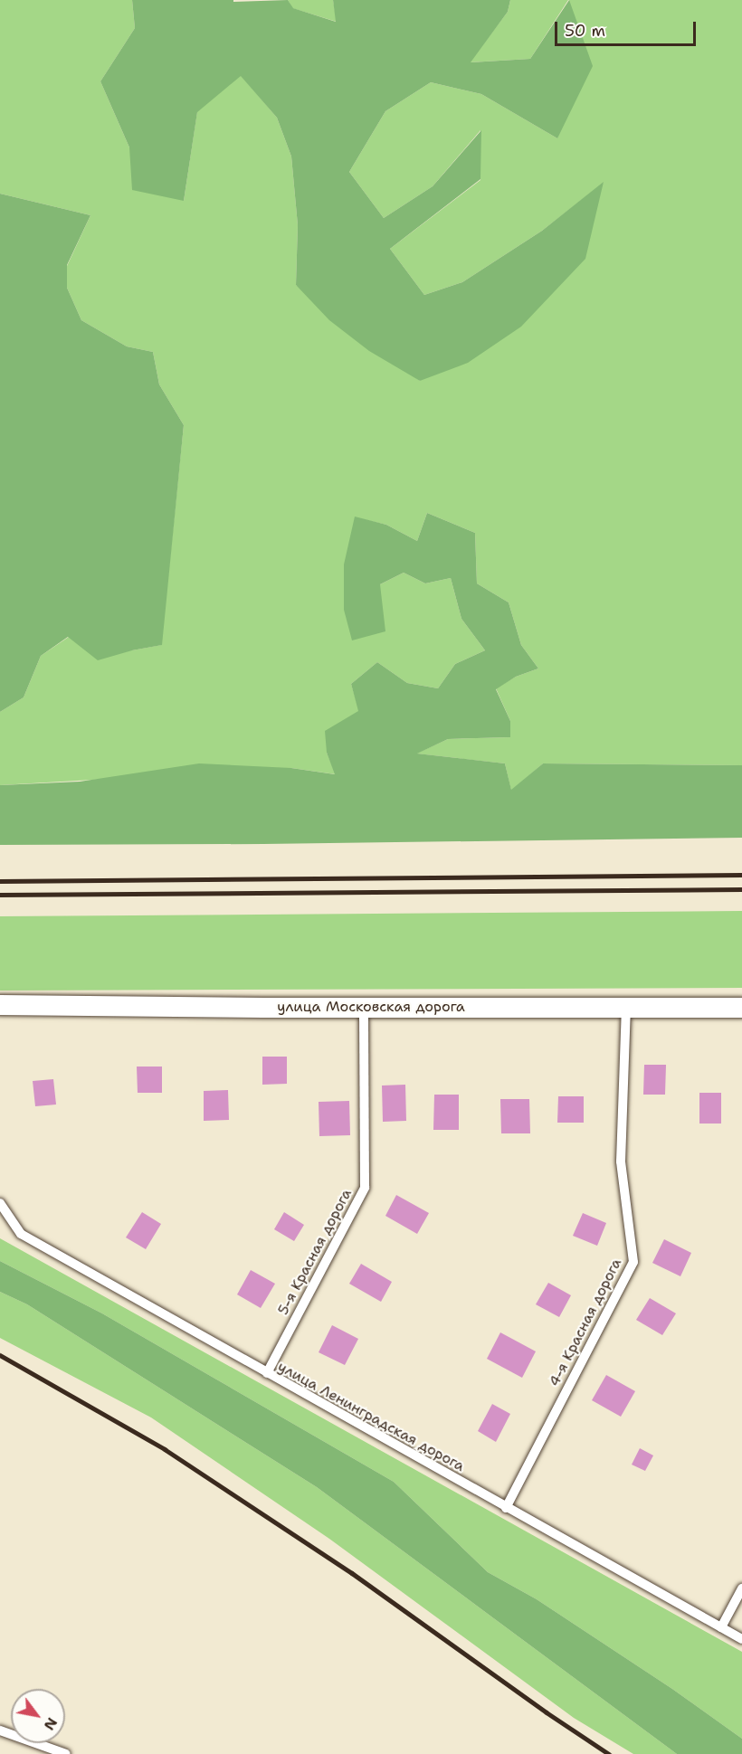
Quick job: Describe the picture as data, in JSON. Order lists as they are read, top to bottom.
{
  "streets": {
    "street": ["улица Московская дорога"],
    "lane": ["5-я Красная дорога", "4-я Красная дорога", "улица Ленинградская дорога"]
  },
  "crossings": [
    ["улица Московская дорога", "5-я Красная дорога"],
    ["улица Московская дорога", "4-я Красная дорога"],
    ["5-я Красная дорога", "улица Ленинградская дорога"],
    ["4-я Красная дорога", "улица Ленинградская дорога"]
  ],
  "scale_bar": "50 m",
  "north": "bottom right"
}
